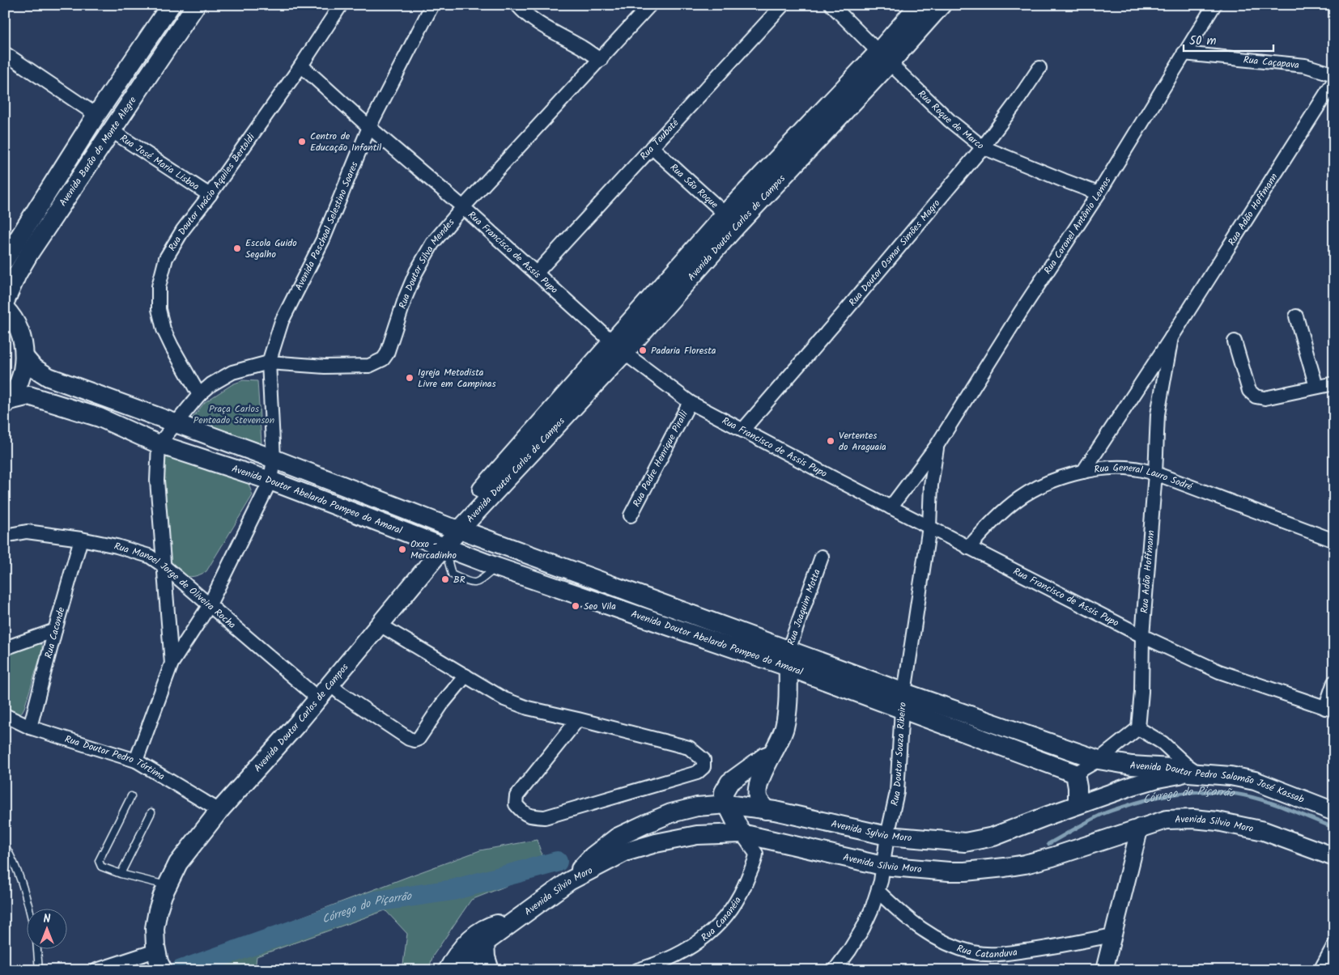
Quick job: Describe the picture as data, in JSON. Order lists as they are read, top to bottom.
{
  "streets": {
    "main road": [
      "Avenida Barão de Monte Alegre",
      "Avenida Doutor Carlos de Campos",
      "Avenida Doutor Abelardo Pompeo do Amaral",
      "Rua Joaquim Motta",
      "Avenida Doutor Pedro Salomão José Kassab",
      "Avenida Silvio Moro",
      "Avenida Sylvio Moro"
    ],
    "street": [
      "Rua Caçapava",
      "Rua Roque de Marco",
      "Rua Taubaté",
      "Rua José Maria Lisboa",
      "Rua São Roque",
      "Rua Doutor Inácio Aquiles Bertoldi",
      "Rua Adão Hoffmann",
      "Rua Coronel Antônio Lemos",
      "Avenida Paschoal Selestino Soares",
      "Rua Francisco de Assis Pupo",
      "Rua Doutor Osmar Simões Magro",
      "Rua Doutor Silva Mendes",
      "Rua Padre Henrique Piralli",
      "Rua General Lauro Sodré",
      "Rua Manoel Jorge de Oliveira Rocha",
      "Rua Caconde",
      "Rua Doutor Souza Ribeiro",
      "Rua Doutor Pedro Tórtima",
      "Rua Cananéia",
      "Rua Catanduva"
    ]
  },
  "crossings": [
    ["Rua Caçapava", "Rua Coronel Antônio Lemos"],
    ["Rua Roque de Marco", "Rua Coronel Antônio Lemos"],
    ["Rua Roque de Marco", "Avenida Doutor Carlos de Campos"],
    ["Rua Roque de Marco", "Rua Doutor Osmar Simões Magro"],
    ["Rua Taubaté", "Rua São Roque"],
    ["Rua Taubaté", "Rua Francisco de Assis Pupo"],
    ["Avenida Barão de Monte Alegre", "Rua José Maria Lisboa"],
    ["Rua José Maria Lisboa", "Rua Doutor Inácio Aquiles Bertoldi"],
    ["Rua São Roque", "Avenida Doutor Carlos de Campos"],
    ["Rua Doutor Inácio Aquiles Bertoldi", "Rua Francisco de Assis Pupo"],
    ["Rua Adão Hoffmann", "Rua Francisco de Assis Pupo"],
    ["Rua Adão Hoffmann", "Rua General Lauro Sodré"],
    ["Rua Coronel Antônio Lemos", "Rua Francisco de Assis Pupo"],
    ["Rua Coronel Antônio Lemos", "Rua Doutor Souza Ribeiro"],
    ["Avenida Paschoal Selestino Soares", "Rua Francisco de Assis Pupo"],
    ["Avenida Paschoal Selestino Soares", "Rua Doutor Silva Mendes"],
    ["Avenida Paschoal Selestino Soares", "Avenida Doutor Abelardo Pompeo do Amaral"],
    ["Avenida Paschoal Selestino Soares", "Rua Manoel Jorge de Oliveira Rocha"],
    ["Avenida Paschoal Selestino Soares", "Rua Doutor Pedro Tórtima"],
    ["Avenida Doutor Carlos de Campos", "Rua Francisco de Assis Pupo"],
    ["Avenida Doutor Carlos de Campos", "Avenida Doutor Abelardo Pompeo do Amaral"],
    ["Avenida Doutor Carlos de Campos", "Rua Manoel Jorge de Oliveira Rocha"],
    ["Avenida Doutor Carlos de Campos", "Rua Doutor Pedro Tórtima"],
    ["Rua Francisco de Assis Pupo", "Rua Doutor Osmar Simões Magro"],
    ["Rua Francisco de Assis Pupo", "Rua Doutor Silva Mendes"],
    ["Rua Francisco de Assis Pupo", "Rua Padre Henrique Piralli"],
    ["Rua Francisco de Assis Pupo", "Rua General Lauro Sodré"],
    ["Rua Francisco de Assis Pupo", "Rua Doutor Souza Ribeiro"],
    ["Avenida Doutor Abelardo Pompeo do Amaral", "Rua Joaquim Motta"],
    ["Avenida Doutor Abelardo Pompeo do Amaral", "Rua Doutor Souza Ribeiro"],
    ["Avenida Doutor Abelardo Pompeo do Amaral", "Avenida Doutor Pedro Salomão José Kassab"],
    ["Rua Manoel Jorge de Oliveira Rocha", "Rua Caconde"],
    ["Rua Joaquim Motta", "Avenida Sylvio Moro"],
    ["Rua Caconde", "Rua Doutor Pedro Tórtima"],
    ["Rua Doutor Souza Ribeiro", "Avenida Silvio Moro"],
    ["Rua Doutor Souza Ribeiro", "Avenida Sylvio Moro"],
    ["Rua Doutor Souza Ribeiro", "Rua Catanduva"],
    ["Avenida Doutor Pedro Salomão José Kassab", "Avenida Sylvio Moro"],
    ["Avenida Silvio Moro", "Avenida Sylvio Moro"],
    ["Avenida Silvio Moro", "Rua Cananéia"]
  ],
  "water": ["Córrego do Piçarrão"],
  "parks": ["Praça Carlos Penteado Stevenson"],
  "places": [
    "Centro de Educação Infantil",
    "Escola Guido Segalho",
    "Padaria Floresta",
    "Igreja Metodista Livre em Campinas",
    "Vertentes do Araguaia",
    "Oxxo - Mercadinho",
    "BR",
    "Seo Vila"
  ],
  "scale_bar": "50 m",
  "north": "top"
}
